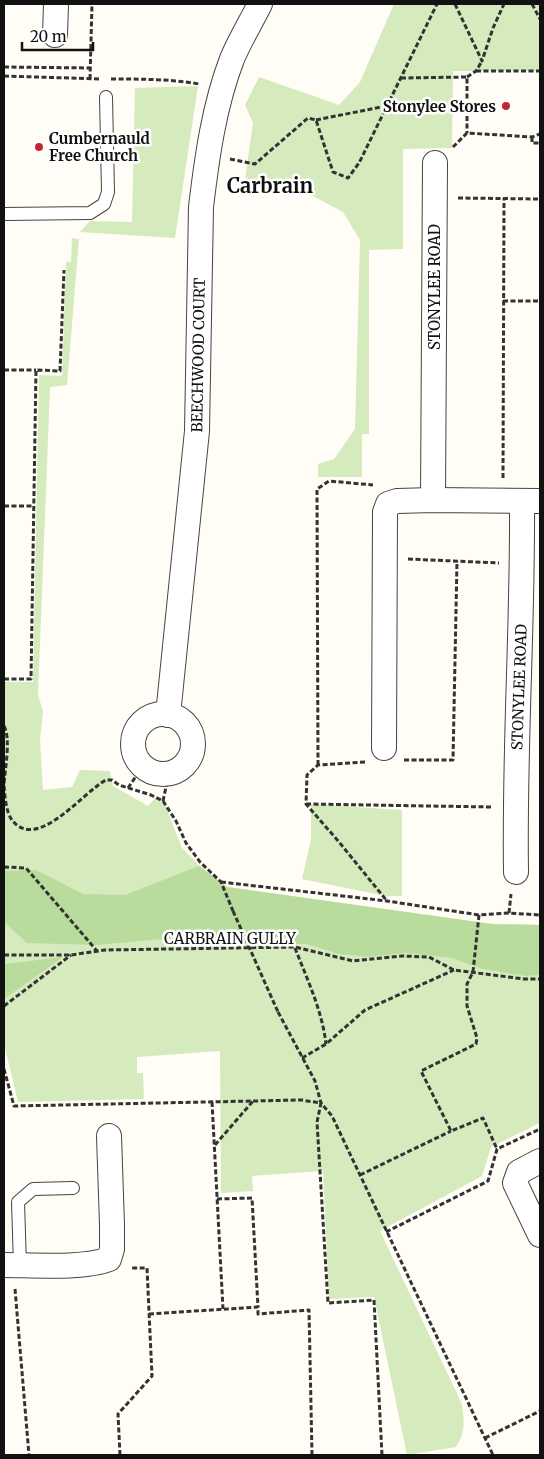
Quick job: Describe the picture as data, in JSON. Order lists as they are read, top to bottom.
{
  "streets": {
    "street": ["STONYLEE ROAD", "BEECHWOOD COURT"],
    "path": ["CARBRAIN GULLY"]
  },
  "districts": ["Carbrain"],
  "places": ["Stonylee Stores", "Cumbernauld Free Church"],
  "scale_bar": "20 m"
}
